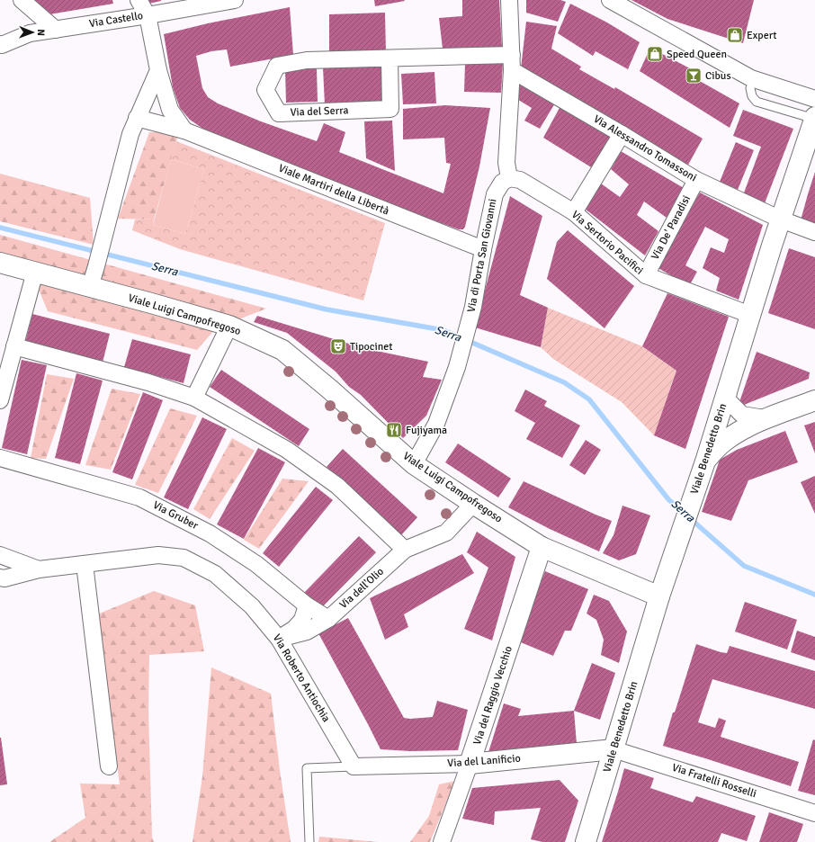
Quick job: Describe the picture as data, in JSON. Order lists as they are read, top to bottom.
{
  "streets": {
    "street": [
      "Via Castello",
      "Via del Serra",
      "Via Alessandro Tomassoni",
      "Viale Martiri della Libertà",
      "Via De' Paradisi",
      "Via Sertorio Pacifici",
      "Via di Porta San Giovanni",
      "Viale Luigi Campofregoso",
      "Viale Benedetto Brin",
      "Via Gruber",
      "Via dell'Olio",
      "Via Roberto Antiochia",
      "Via del Raggio Vecchio",
      "Via del Lanificio",
      "Via Fratelli Rosselli"
    ]
  },
  "crossings": [
    ["Via del Serra", "Via Alessandro Tomassoni"],
    ["Via Alessandro Tomassoni", "Via De' Paradisi"],
    ["Via Alessandro Tomassoni", "Viale Benedetto Brin"],
    ["Viale Martiri della Libertà", "Via di Porta San Giovanni"],
    ["Via De' Paradisi", "Via Sertorio Pacifici"],
    ["Via Sertorio Pacifici", "Via di Porta San Giovanni"],
    ["Via Sertorio Pacifici", "Viale Benedetto Brin"],
    ["Via di Porta San Giovanni", "Viale Luigi Campofregoso"],
    ["Viale Luigi Campofregoso", "Viale Benedetto Brin"],
    ["Viale Luigi Campofregoso", "Via dell'Olio"],
    ["Viale Luigi Campofregoso", "Via del Raggio Vecchio"],
    ["Viale Benedetto Brin", "Via del Lanificio"],
    ["Viale Benedetto Brin", "Via Fratelli Rosselli"],
    ["Via Gruber", "Via dell'Olio"],
    ["Via dell'Olio", "Via Roberto Antiochia"],
    ["Via Roberto Antiochia", "Via del Lanificio"],
    ["Via del Raggio Vecchio", "Via del Lanificio"],
    ["Via del Lanificio", "Via Fratelli Rosselli"]
  ],
  "water": ["Serra"],
  "places": {
    "shop": ["Expert", "Speed Queen"],
    "bar": ["Cibus"],
    "theatre": ["Tipocinet"],
    "restaurant": ["Fujiyama"]
  },
  "north": "right"
}
